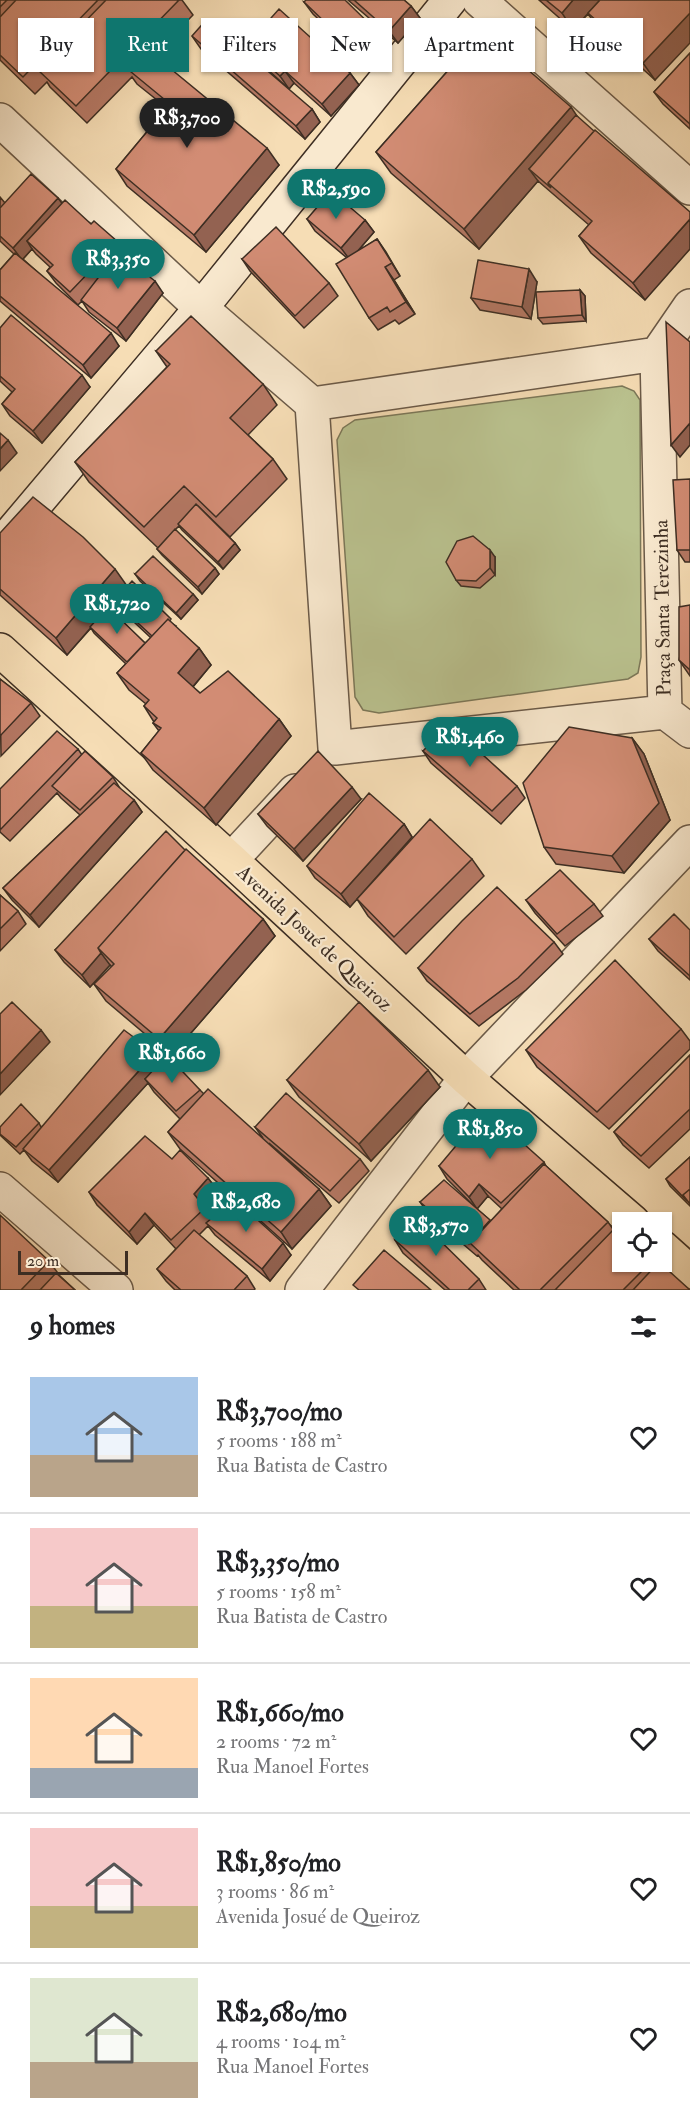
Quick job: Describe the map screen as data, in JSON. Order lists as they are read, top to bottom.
{
  "streets": {
    "main road": ["Avenida Josué de Queiroz"],
    "street": ["Praça Santa Terezinha"]
  },
  "scale_bar": "20 m",
  "page": {
    "chip": [
      "Buy",
      "Rent",
      "Filters",
      "New",
      "Apartment",
      "House"
    ],
    "price": [
      "R$3,700",
      "R$2,590",
      "R$3,350",
      "R$1,720",
      "R$1,460",
      "R$1,660",
      "R$1,850",
      "R$2,680",
      "R$3,570"
    ],
    "scale": "20 m",
    "heading": "9 homes",
    "list": [
      {
        "name": "R$3,700/mo",
        "note": "5 rooms · 188 m² · Rua Batista de Castro"
      },
      {
        "name": "R$3,350/mo",
        "note": "5 rooms · 158 m² · Rua Batista de Castro"
      },
      {
        "name": "R$1,660/mo",
        "note": "2 rooms · 72 m² · Rua Manoel Fortes"
      },
      {
        "name": "R$1,850/mo",
        "note": "3 rooms · 86 m² · Avenida Josué de Queiroz"
      },
      {
        "name": "R$2,680/mo",
        "note": "4 rooms · 104 m² · Rua Manoel Fortes"
      }
    ]
  }
}
